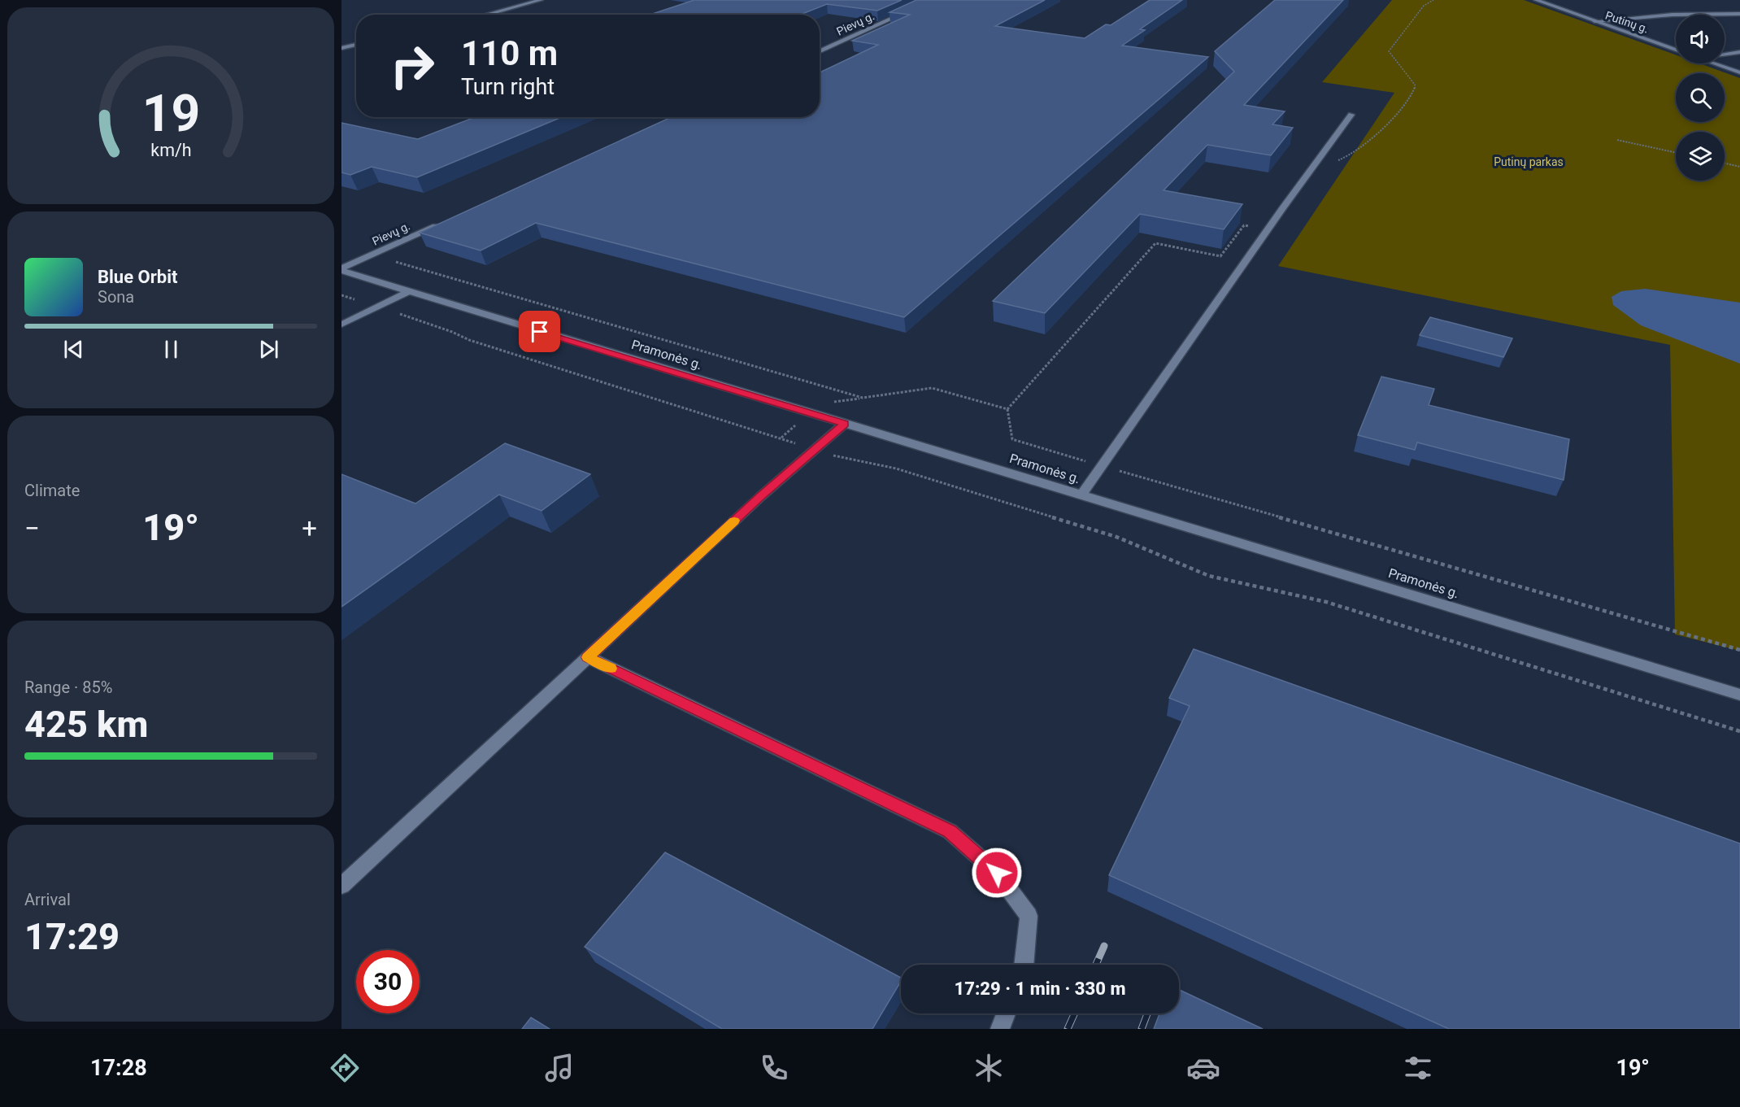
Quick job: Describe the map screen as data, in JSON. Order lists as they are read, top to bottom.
{
  "streets": {
    "street": ["Putinų g.", "Pievų g.", "Pramonės g."]
  },
  "crossings": [
    ["Pievų g.", "Pramonės g."]
  ],
  "parks": ["Putinų parkas"],
  "page": {
    "turn": ["110 m", "Turn right"],
    "song": ["Blue Orbit", "Sona"],
    "tile": [
      "Climate",
      ["Range · 85%", "425 km"],
      ["Arrival", "17:29"]
    ],
    "heat": ["−", "19°", "+"],
    "limit": "30",
    "trip": "17:29 · 1 min · 330 m",
    "tabs": ["17:28", "19°"],
    "gauge": ["19", "km/h"]
  }
}
